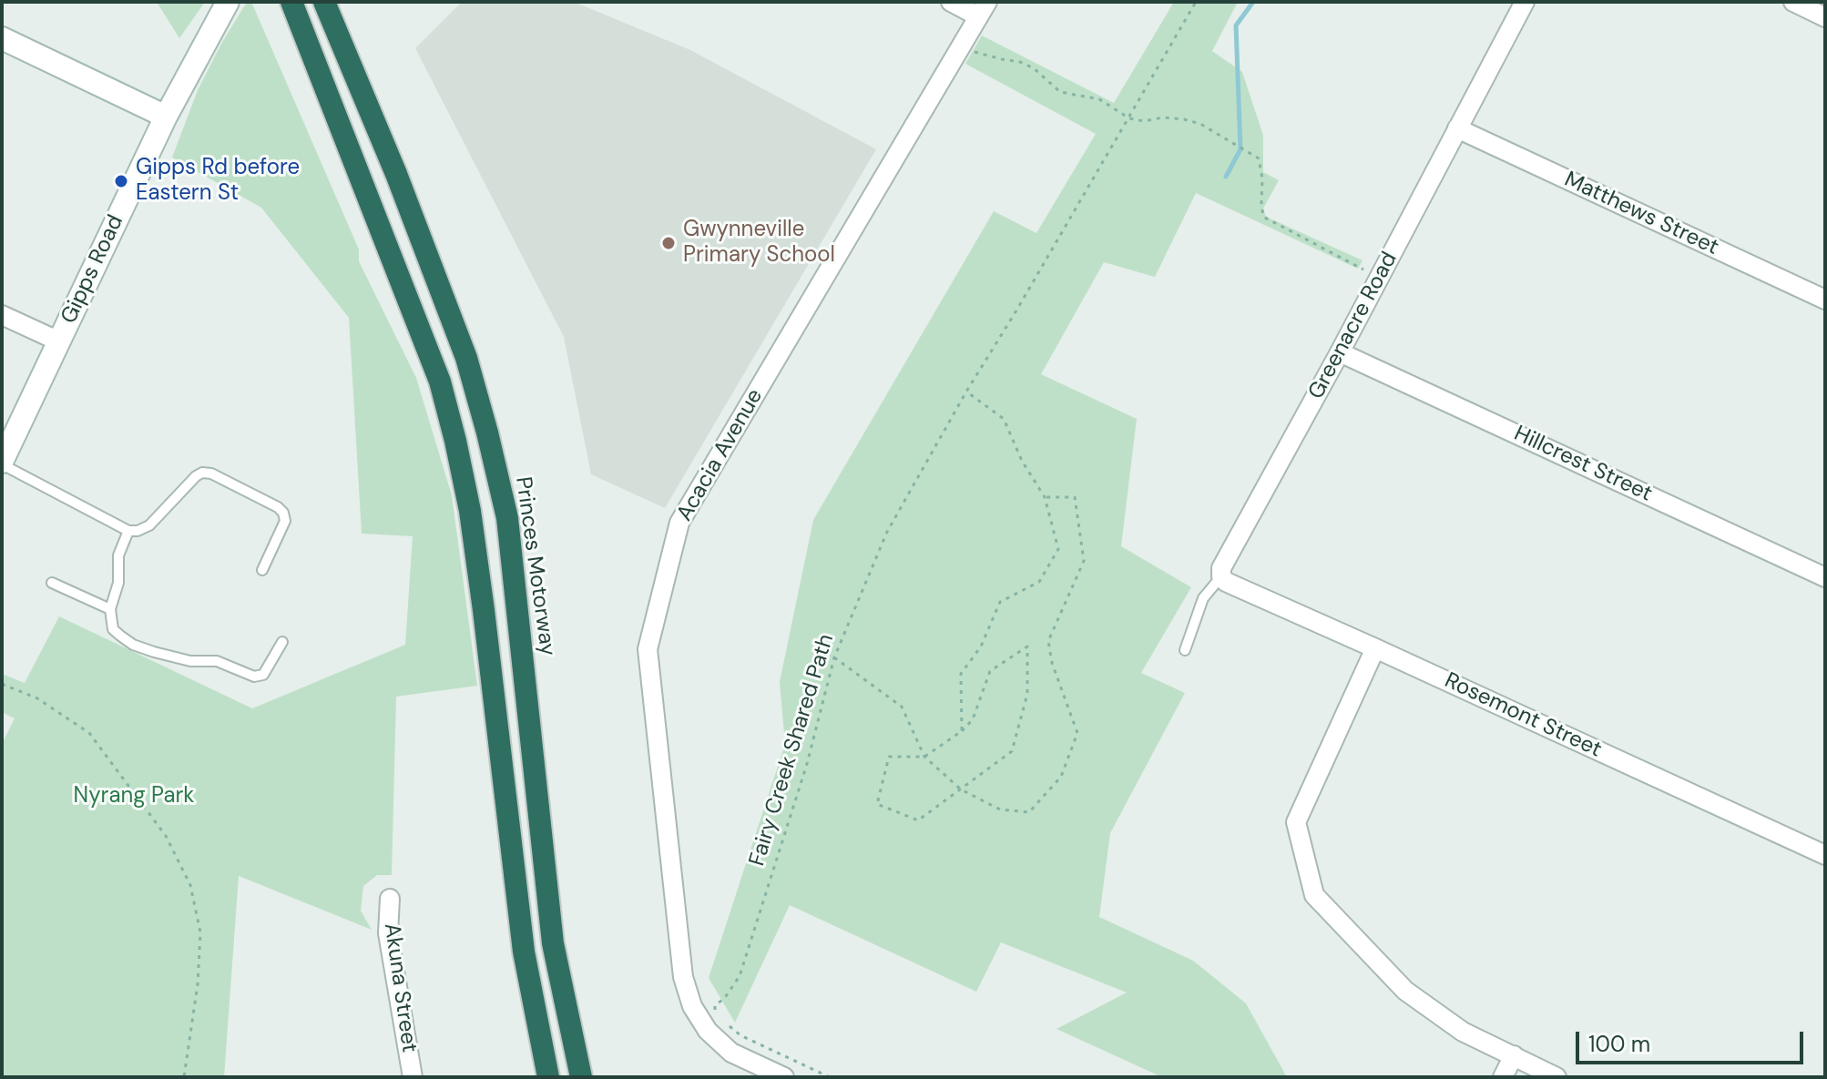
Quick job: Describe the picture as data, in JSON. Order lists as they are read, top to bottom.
{
  "streets": {
    "highway": ["Princes Motorway"],
    "main road": ["Gipps Road"],
    "street": [
      "Matthews Street",
      "Greenacre Road",
      "Acacia Avenue",
      "Hillcrest Street",
      "Rosemont Street",
      "Akuna Street"
    ],
    "path": ["Fairy Creek Shared Path"]
  },
  "crossings": [
    ["Matthews Street", "Greenacre Road"],
    ["Greenacre Road", "Hillcrest Street"],
    ["Greenacre Road", "Rosemont Street"]
  ],
  "parks": ["Nyrang Park"],
  "places": ["Gipps Rd before Eastern St", "Gwynneville Primary School"],
  "scale_bar": "100 m"
}
